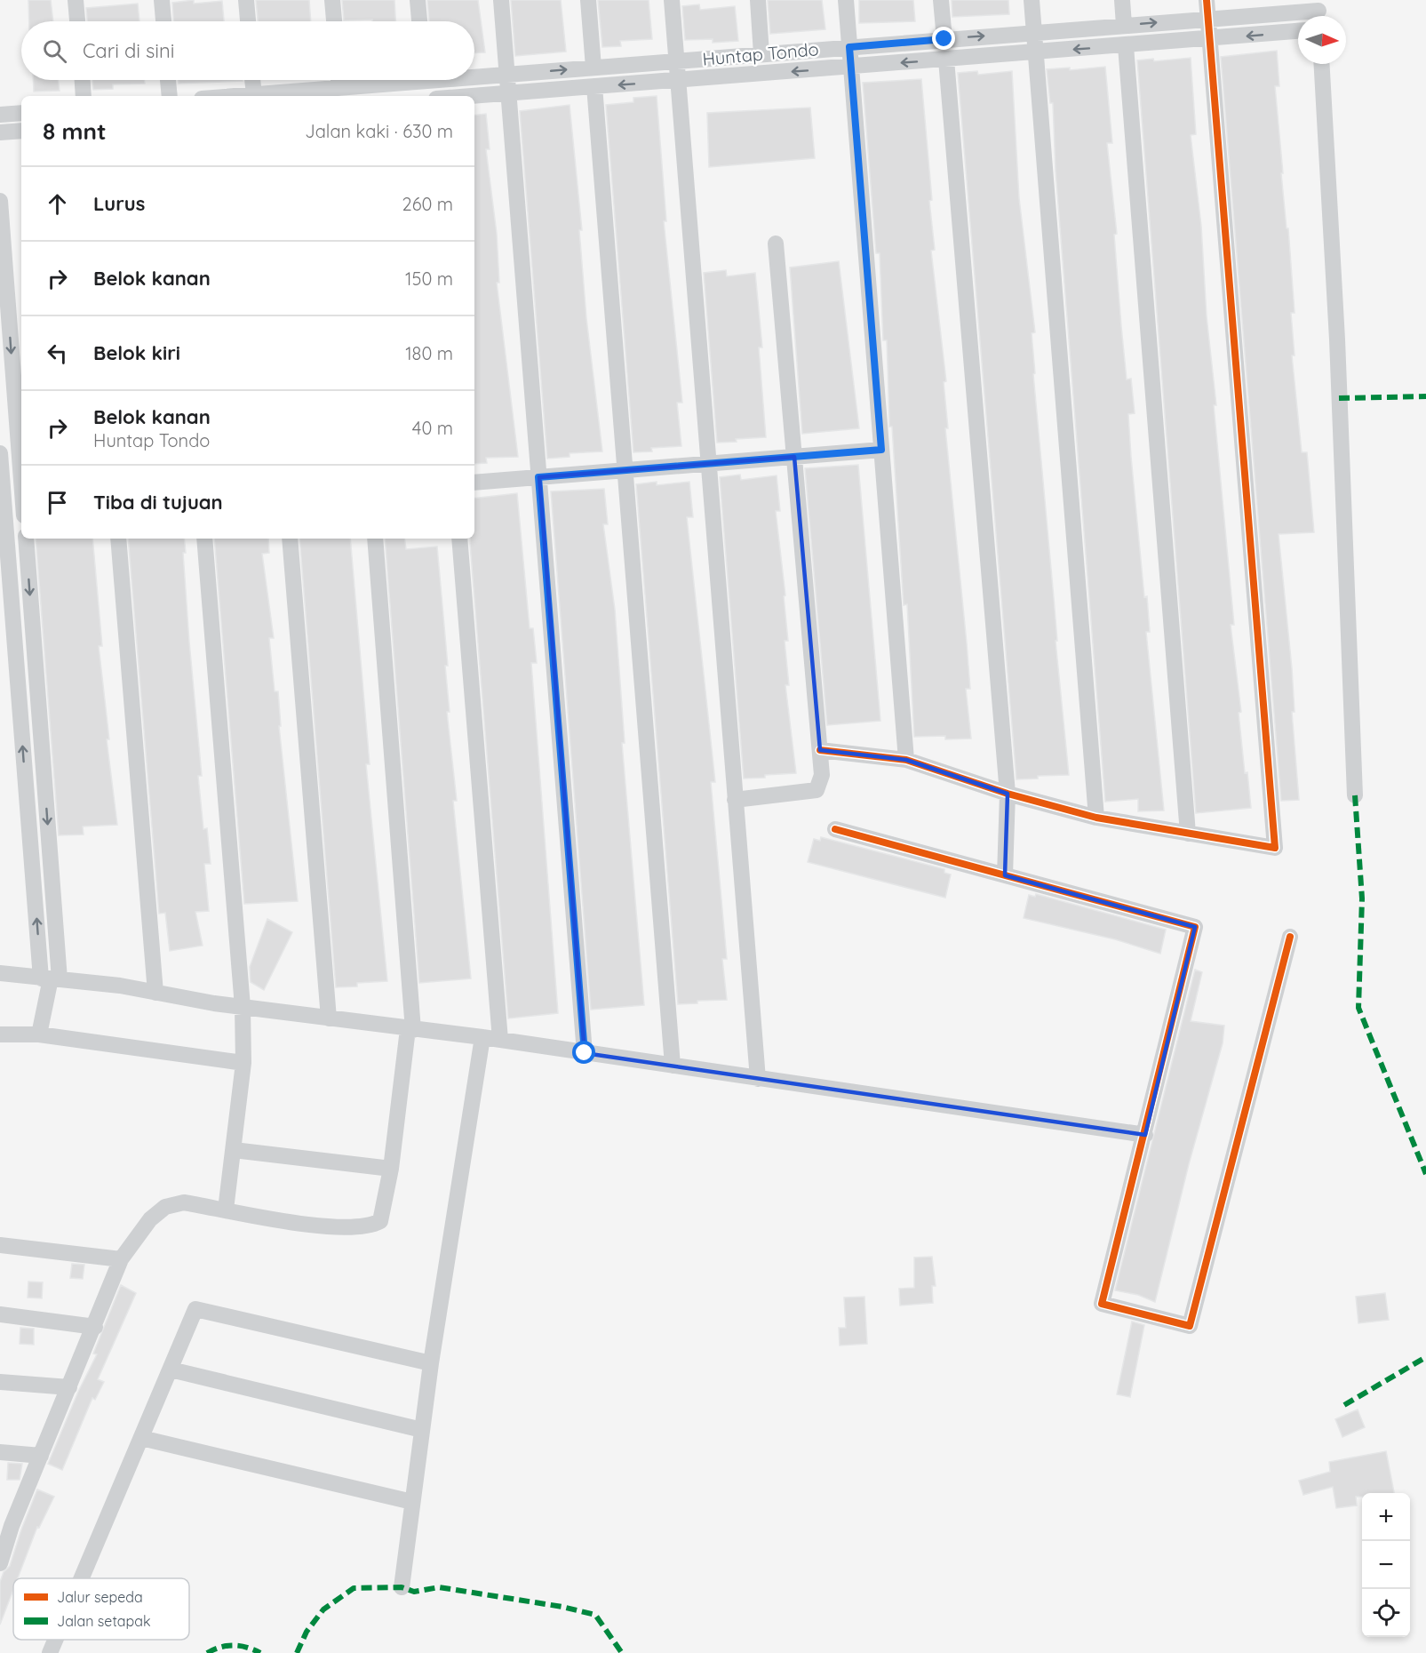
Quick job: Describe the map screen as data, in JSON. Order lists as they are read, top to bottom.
{
  "streets": {
    "street": ["Huntap Tondo"]
  },
  "legend": ["Jalur sepeda", "Jalan setapak"],
  "north": "right",
  "page": {
    "search": "Cari di sini",
    "heading": ["8 mnt", "Jalan kaki · 630 m"],
    "list": [
      ["Lurus", "260 m"],
      ["Belok kanan", "150 m"],
      ["Belok kiri", "180 m"],
      ["Belok kanan", "Huntap Tondo", "40 m"],
      "Tiba di tujuan"
    ],
    "map_buttons": ["+", "−"]
  }
}
